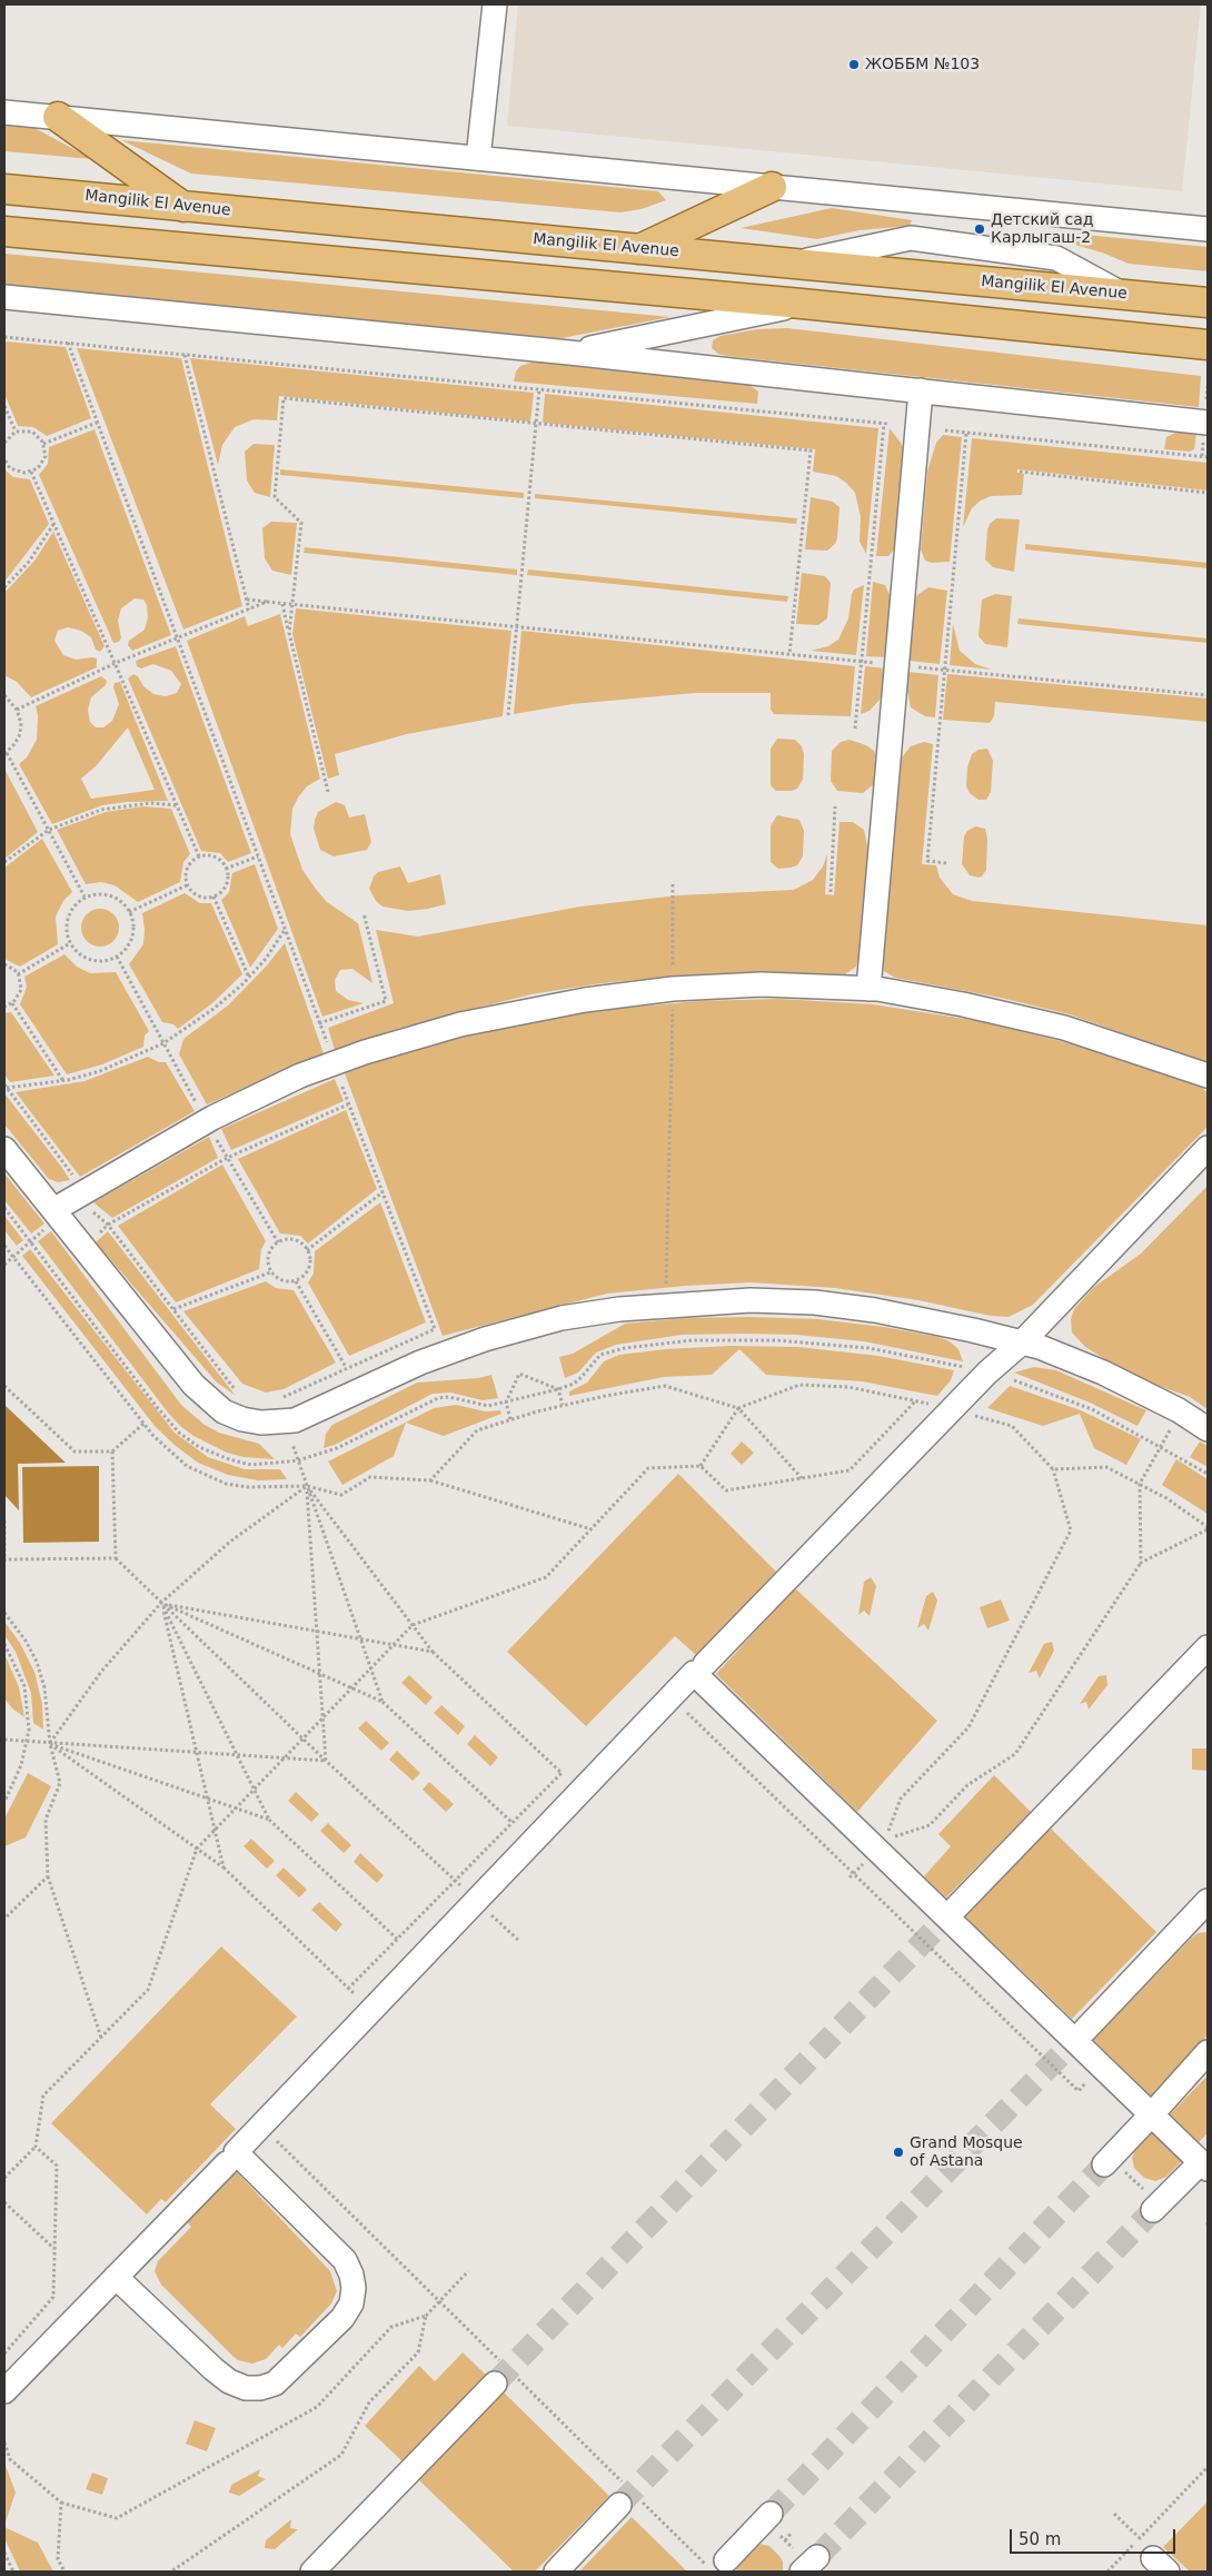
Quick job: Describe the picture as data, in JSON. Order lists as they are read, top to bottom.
{
  "streets": {
    "main road": ["Mangilik El Avenue"]
  },
  "places": ["ЖОББМ №103", "Детский сад Карлыгаш-2", "Grand Mosque of Astana"],
  "scale_bar": "50 m"
}
